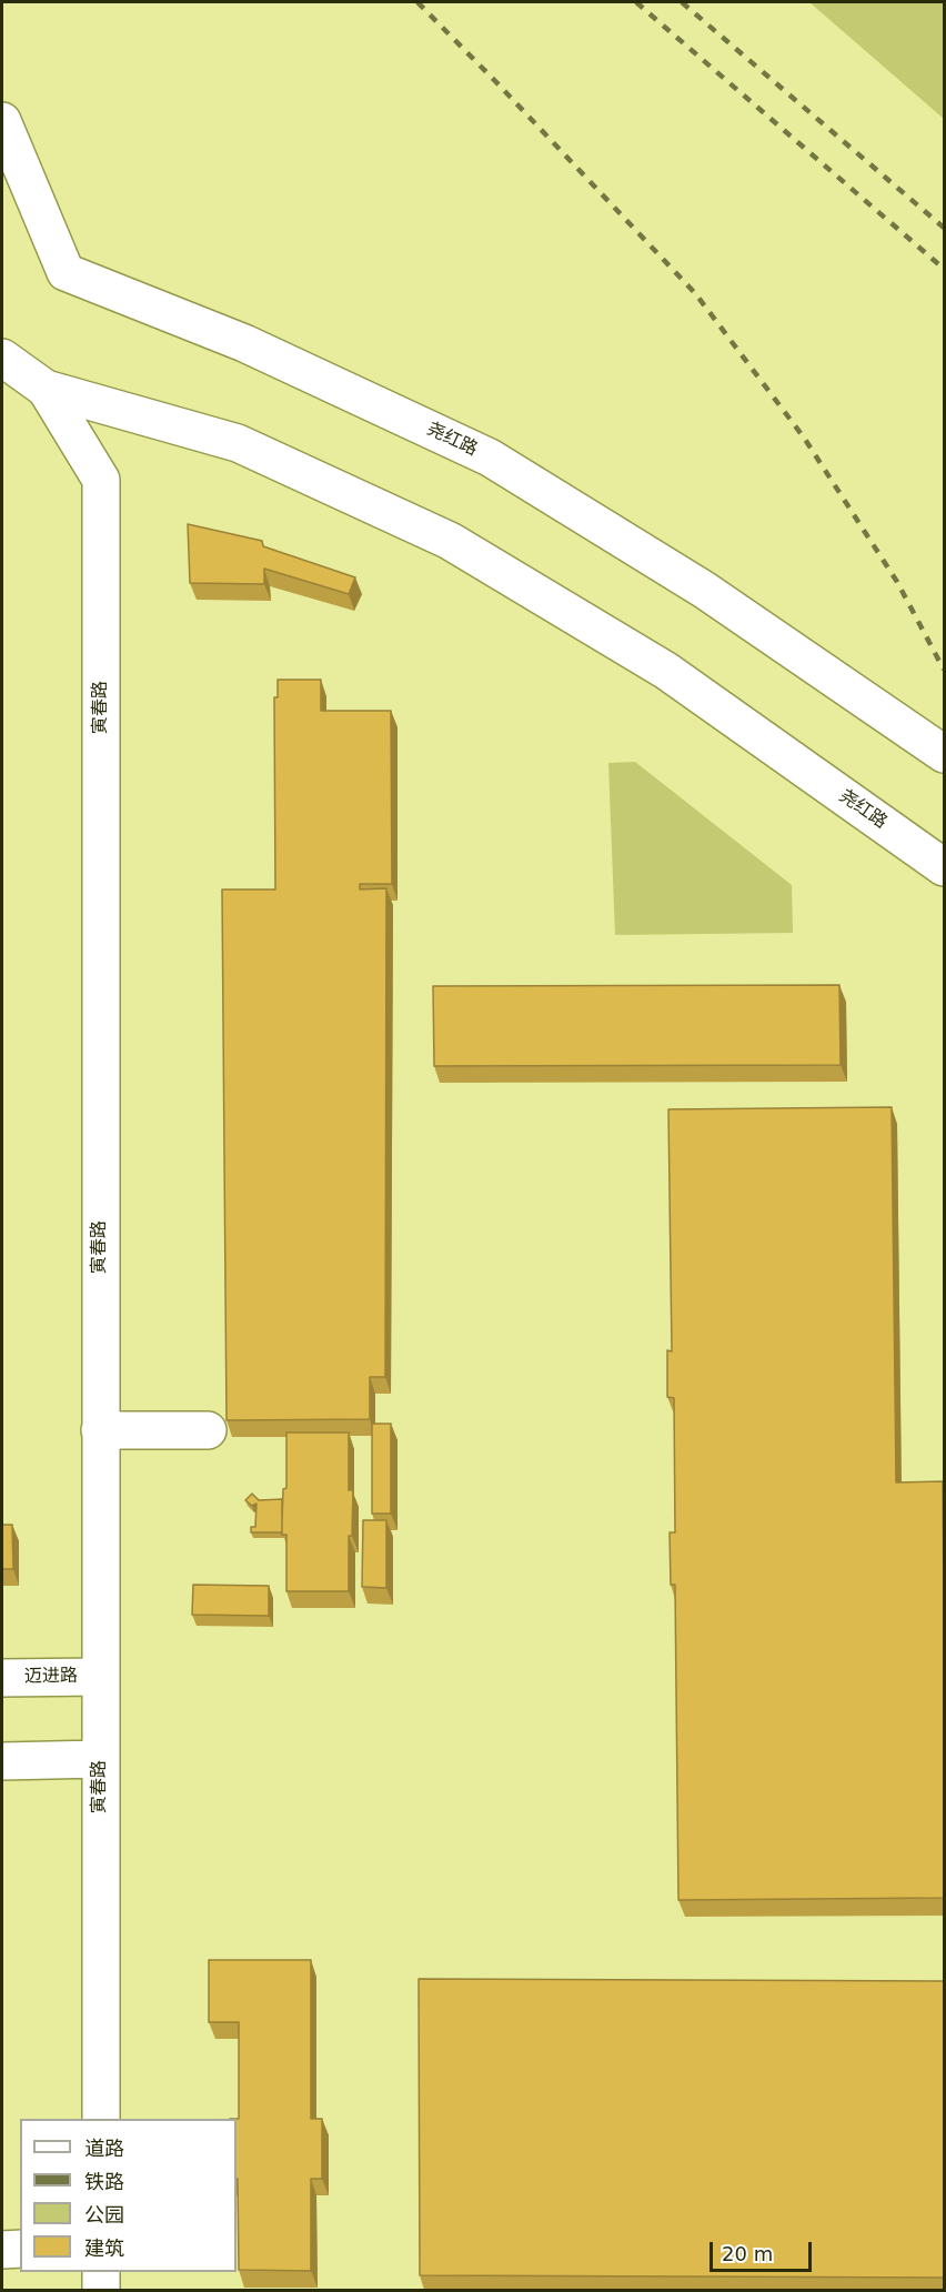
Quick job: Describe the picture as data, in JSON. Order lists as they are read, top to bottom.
{
  "streets": {
    "main road": ["尧红路", "寅春路", "迈进路"]
  },
  "crossings": [
    ["尧红路", "寅春路"],
    ["寅春路", "迈进路"]
  ],
  "legend": [
    "道路",
    "铁路",
    "公园",
    "建筑"
  ],
  "scale_bar": "20 m"
}
